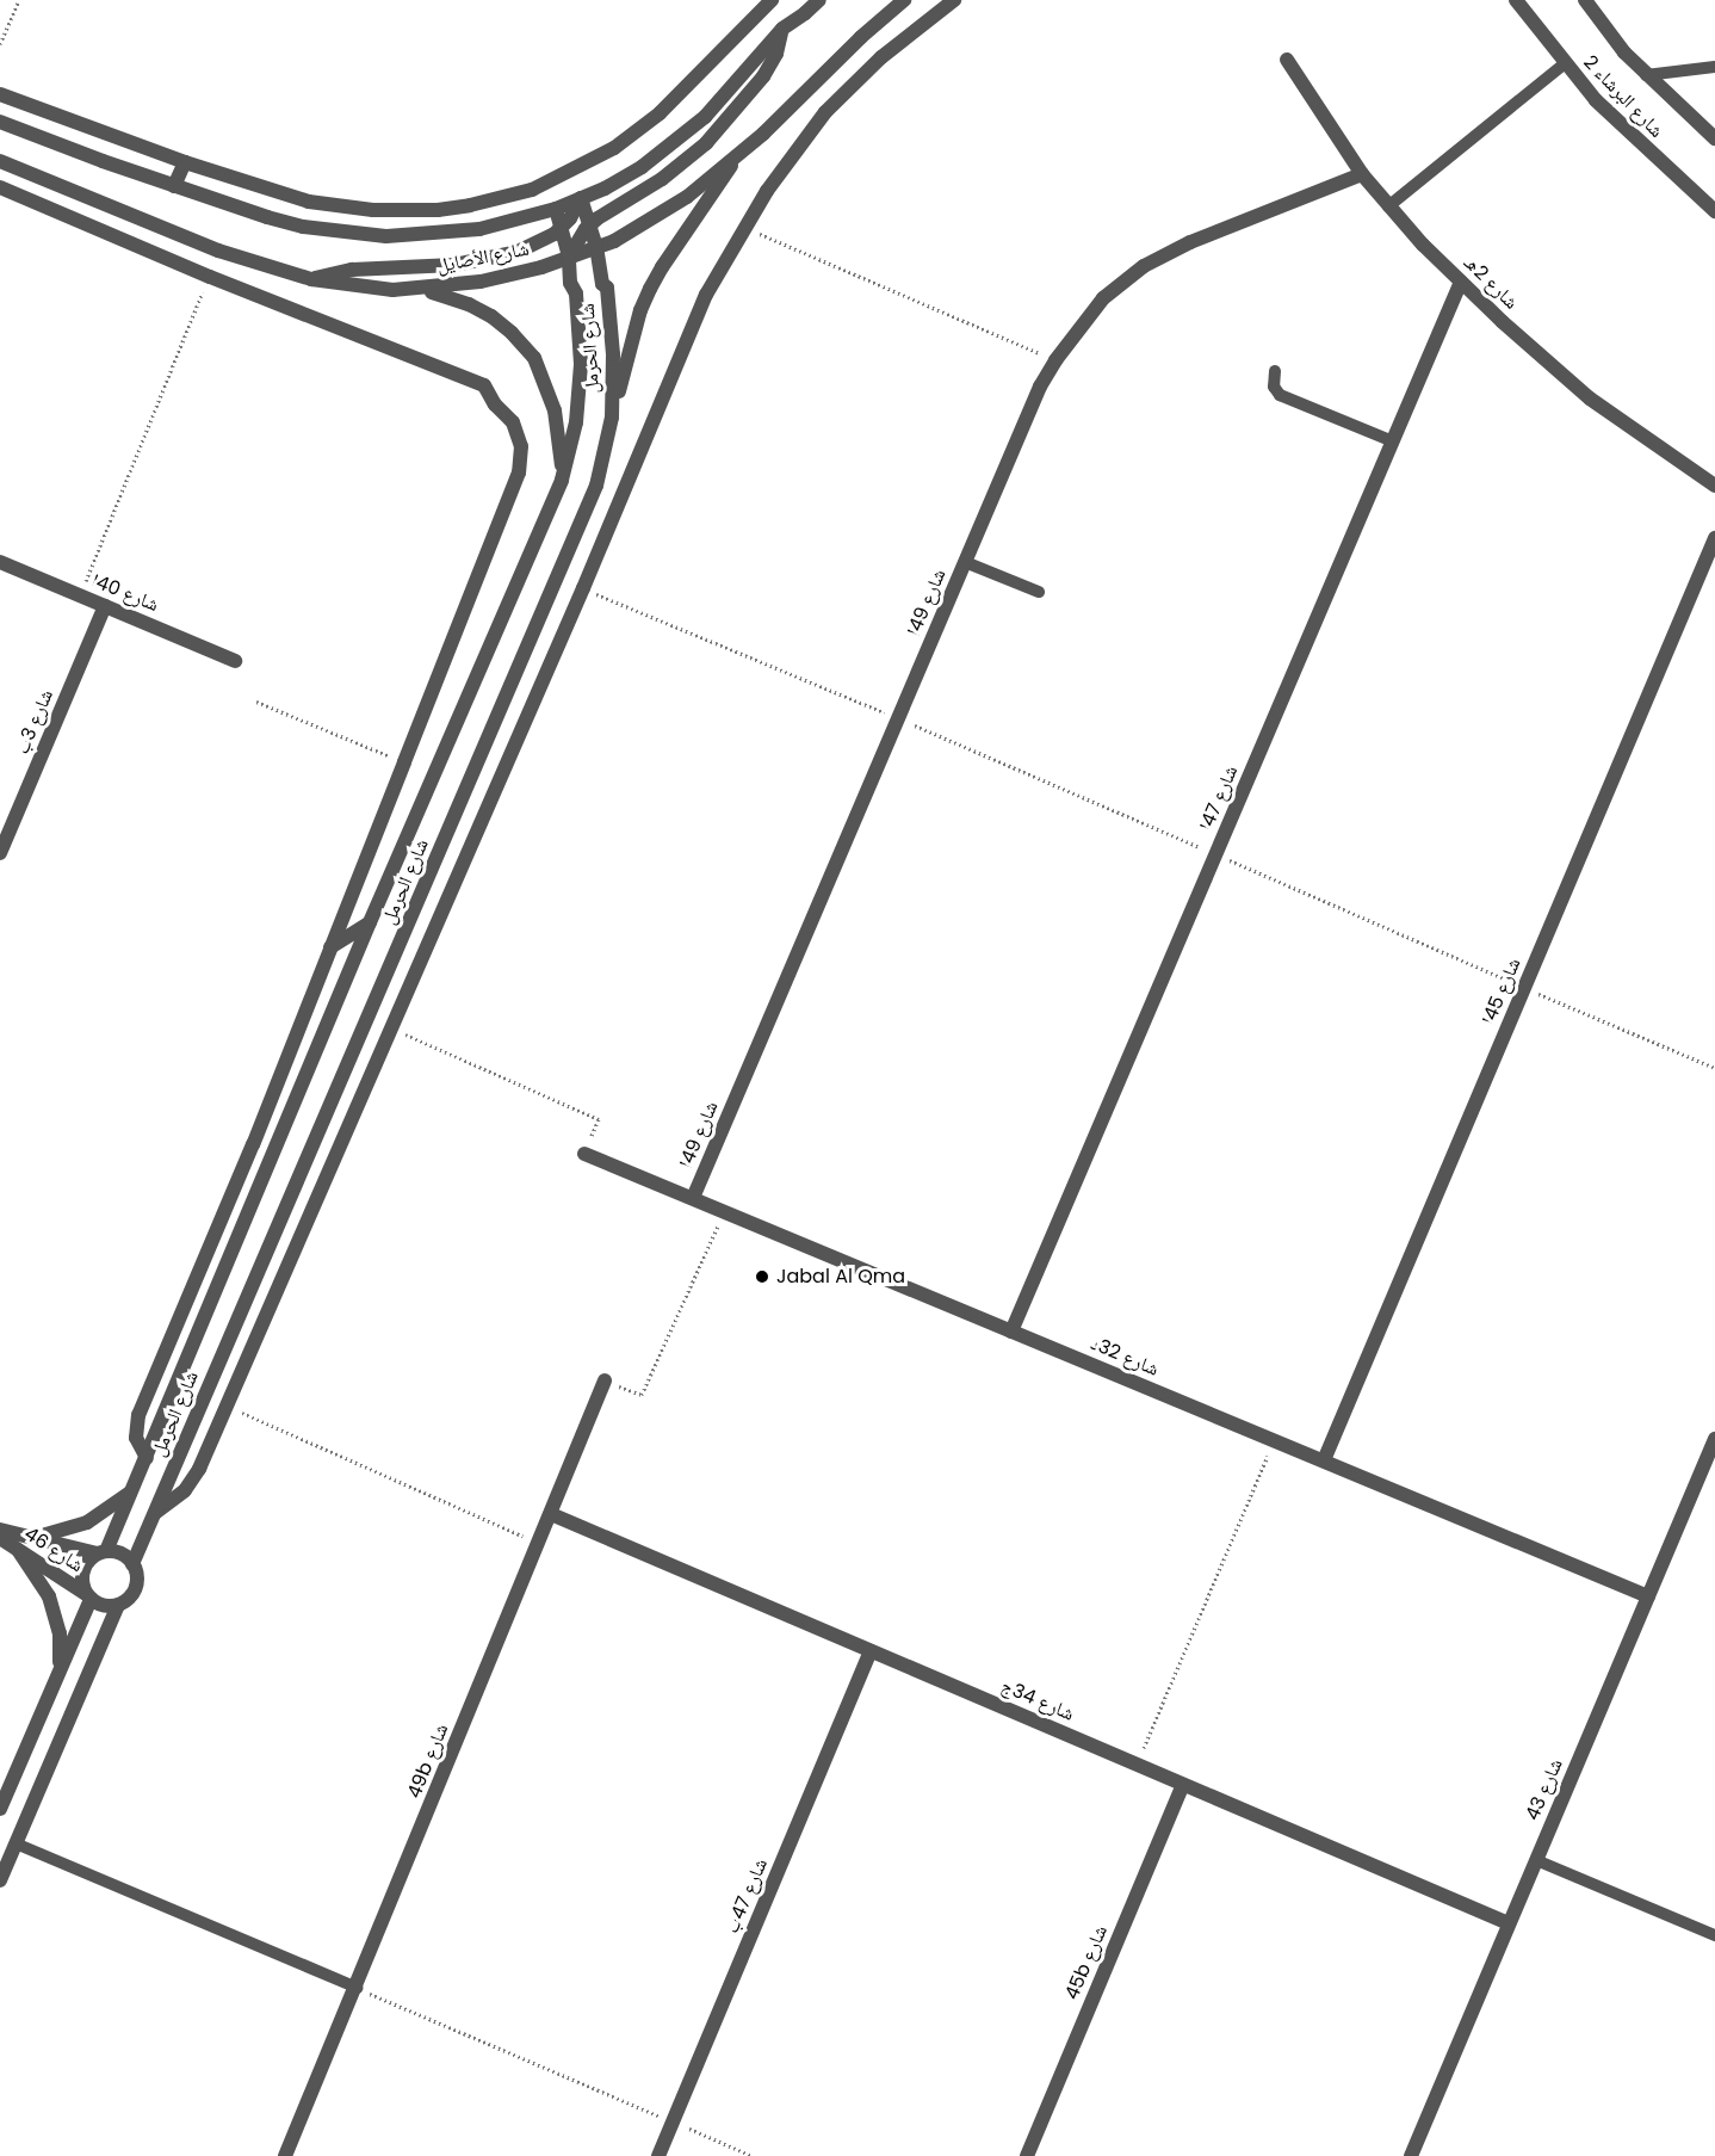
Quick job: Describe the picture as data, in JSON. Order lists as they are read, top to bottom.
{
  "streets": {
    "street": [
      "شارع البرشاء 2",
      "شارع الأصايل",
      "شارع 2هـ",
      "شارع الحرمل",
      "شارع 40ا",
      "شارع 49ا",
      "شارع 3ب",
      "شارع 47ا",
      "شارع 45ا",
      "شارع 32د",
      "شارع 46",
      "شارع 34ج",
      "49b شارع",
      "شارع 43",
      "شارع 47ب",
      "45b شارع"
    ]
  },
  "crossings": [
    ["شارع الأصايل", "شارع الحرمل"],
    ["شارع 2هـ", "شارع 49ا"],
    ["شارع 2هـ", "شارع 47ا"],
    ["شارع الحرمل", "شارع 46"],
    ["شارع 40ا", "شارع 3ب"],
    ["شارع 49ا", "شارع 32د"],
    ["شارع 47ا", "شارع 32د"],
    ["شارع 45ا", "شارع 32د"],
    ["شارع 32د", "شارع 43"],
    ["شارع 34ج", "49b شارع"],
    ["شارع 34ج", "شارع 43"],
    ["شارع 34ج", "شارع 47ب"],
    ["شارع 34ج", "45b شارع"]
  ],
  "places": ["Jabal Al Qma"]
}
